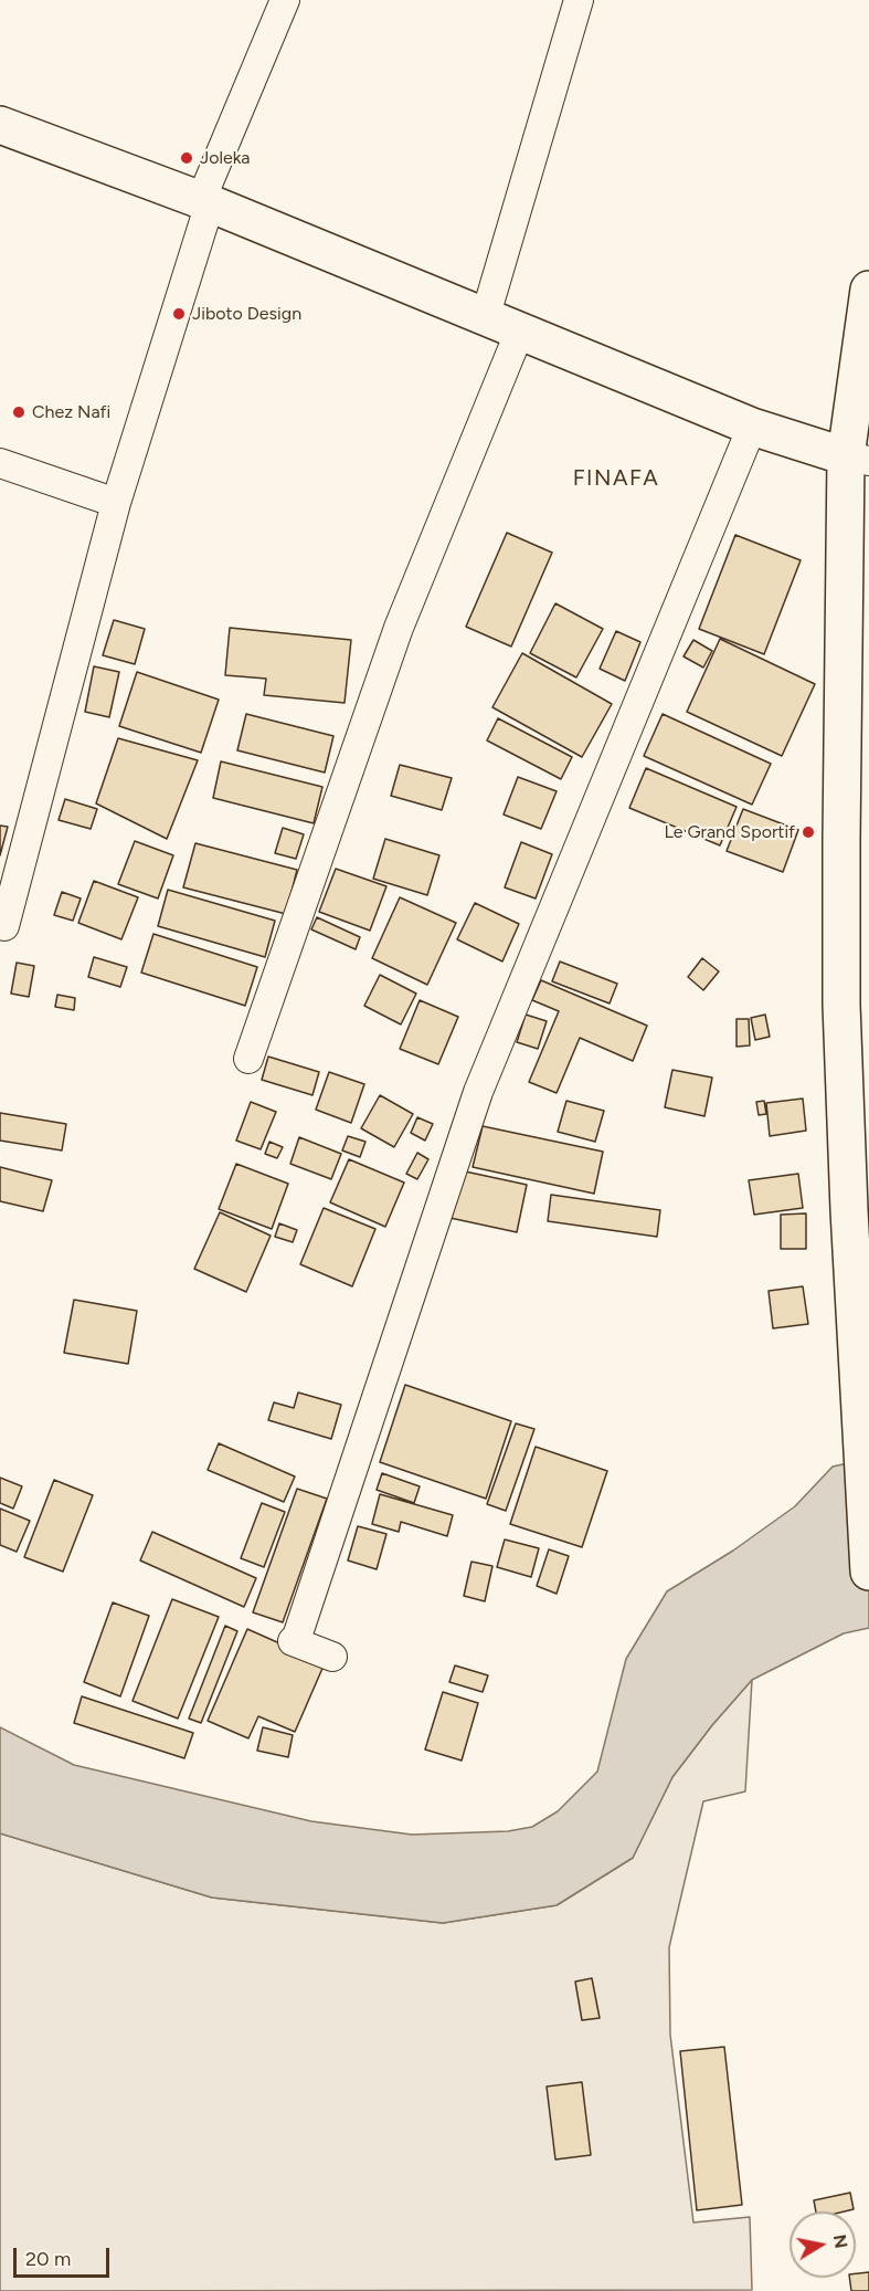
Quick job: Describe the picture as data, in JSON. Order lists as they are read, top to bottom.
{
  "districts": ["FINAFA"],
  "places": [
    "Joleka",
    "Jiboto Design",
    "Chez Nafi",
    "Le Grand Sportif"
  ],
  "scale_bar": "20 m",
  "north": "right"
}
